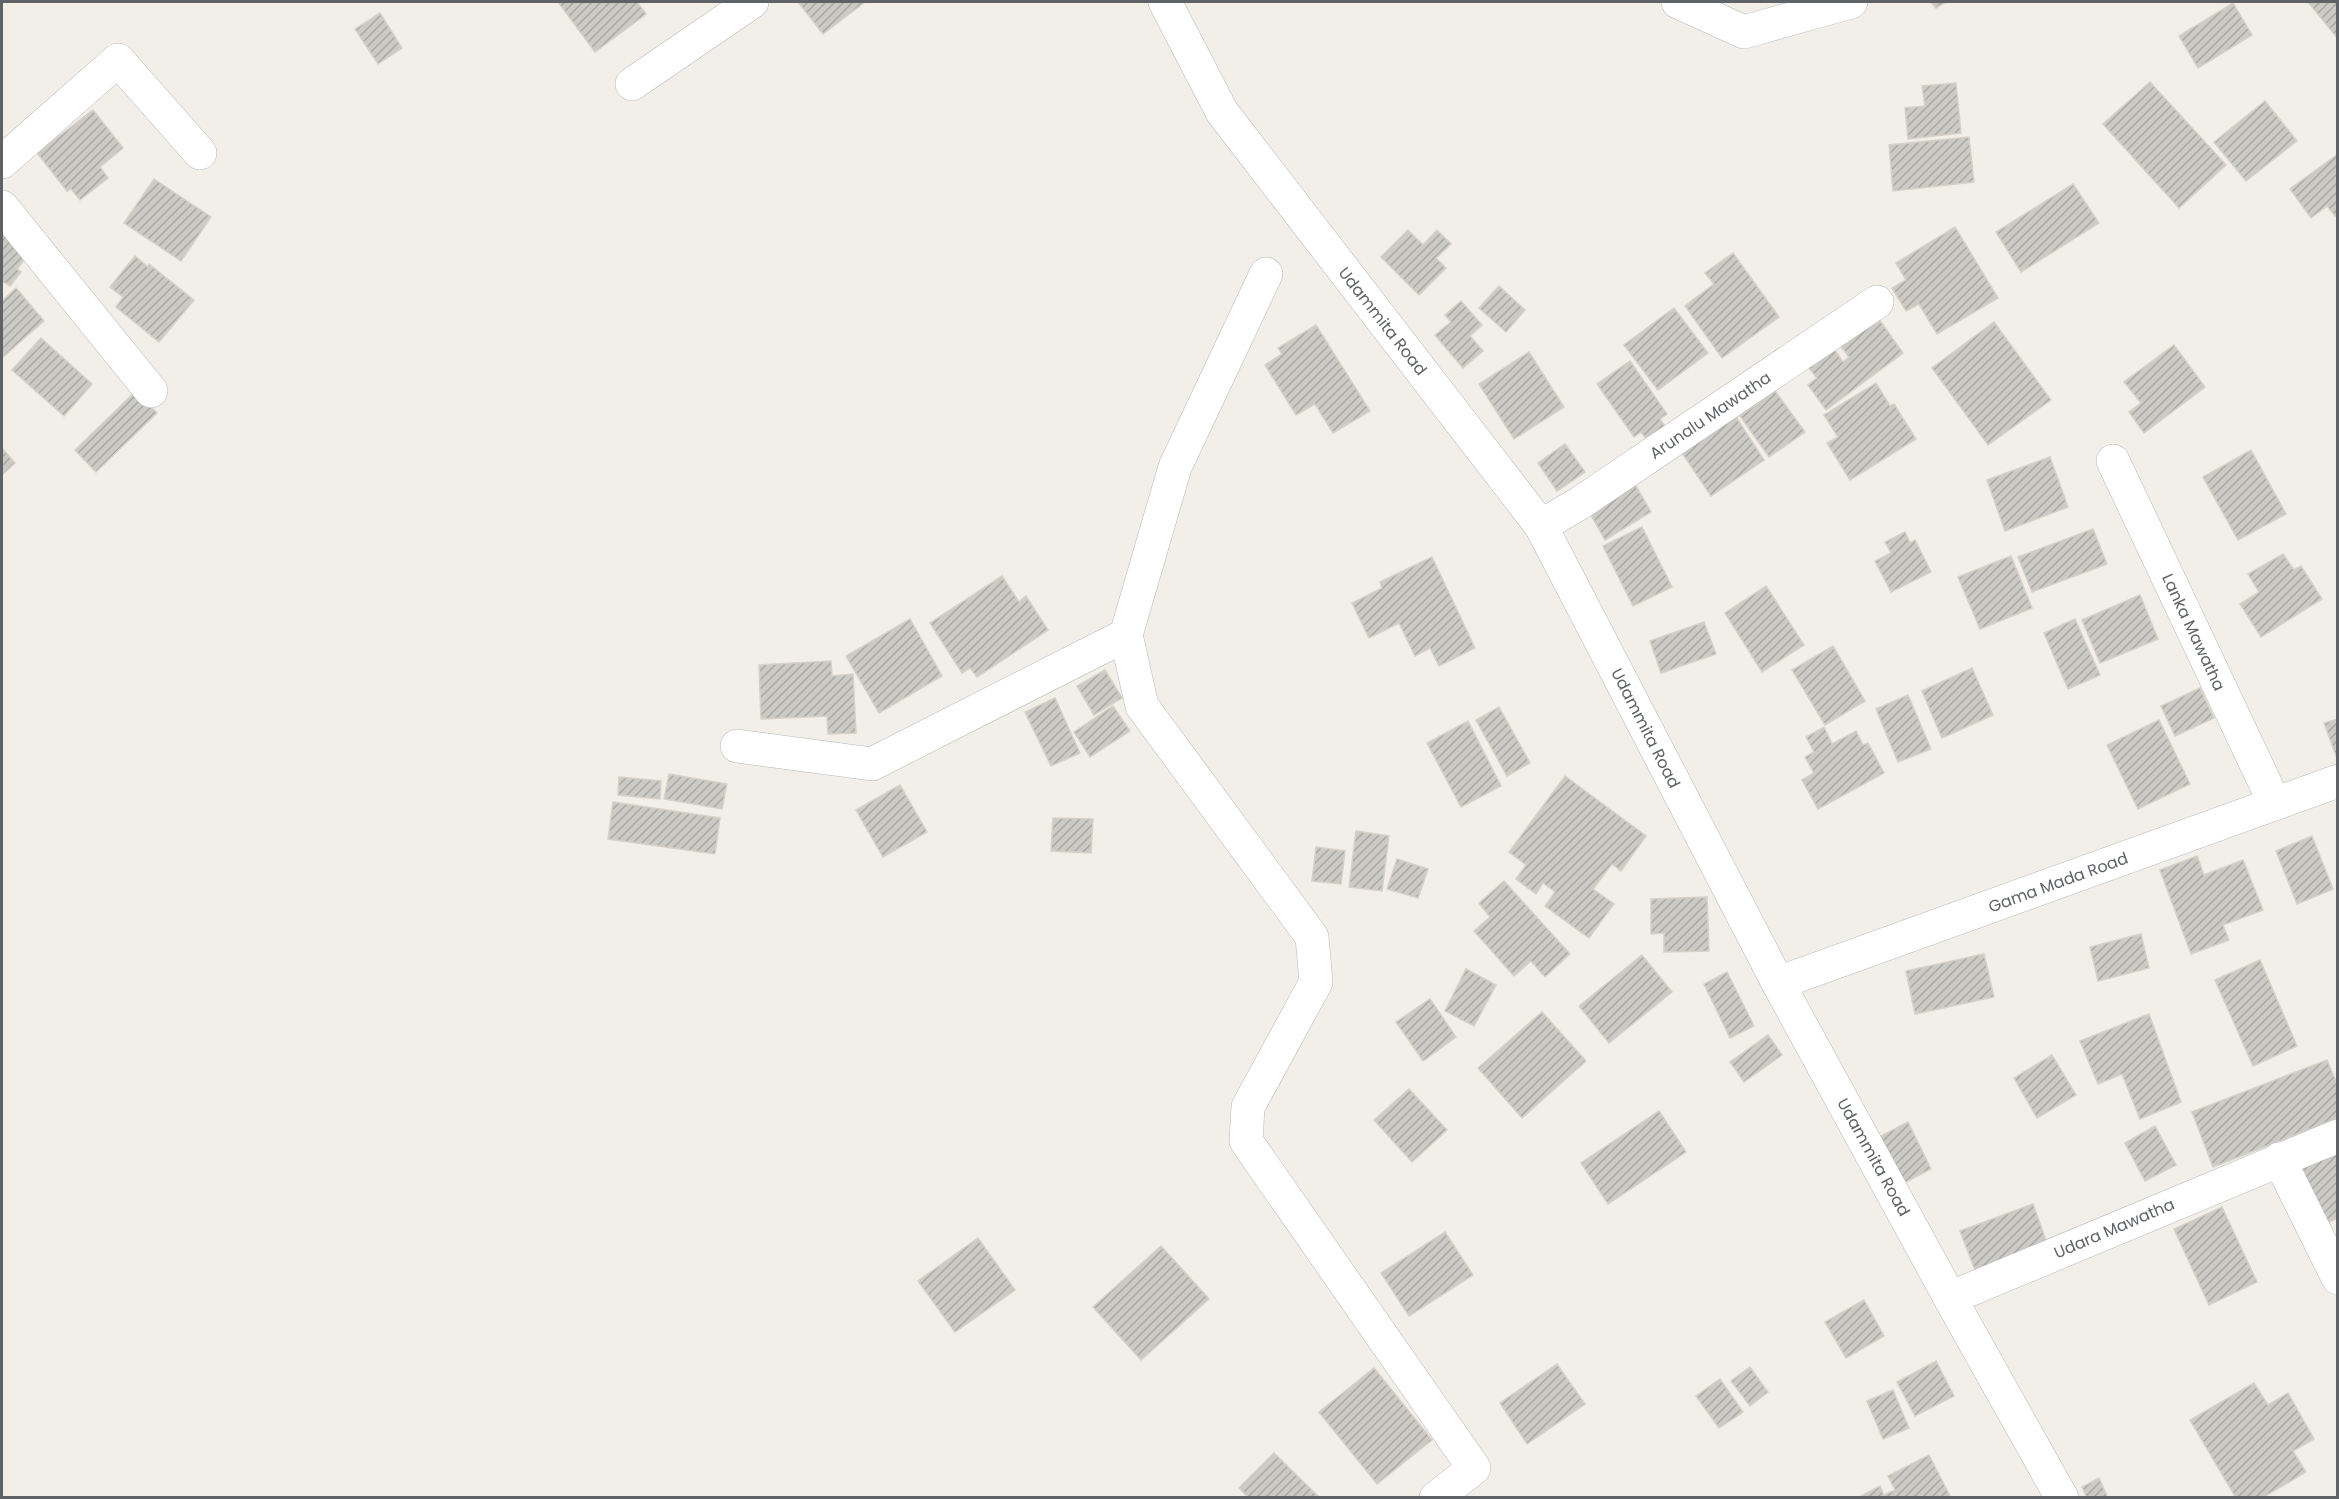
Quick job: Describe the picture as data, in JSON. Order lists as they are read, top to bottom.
{
  "streets": {
    "street": [
      "Udammita Road",
      "Arunalu Mawatha",
      "Lanka Mawatha",
      "Gama Mada Road",
      "Udara Mawatha"
    ]
  },
  "crossings": [
    ["Udammita Road", "Arunalu Mawatha"],
    ["Udammita Road", "Gama Mada Road"],
    ["Udammita Road", "Udara Mawatha"],
    ["Lanka Mawatha", "Gama Mada Road"]
  ]
}
